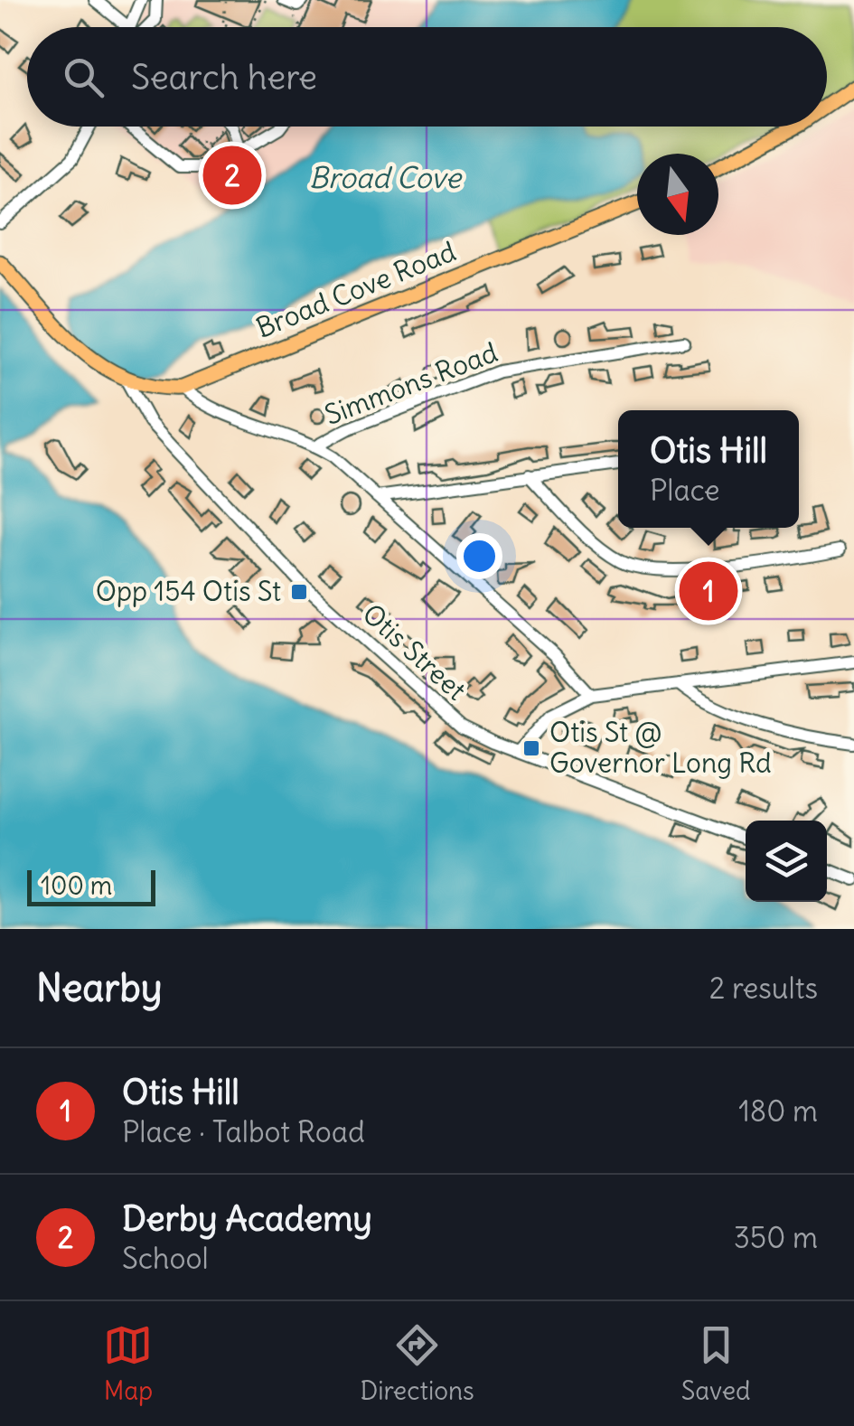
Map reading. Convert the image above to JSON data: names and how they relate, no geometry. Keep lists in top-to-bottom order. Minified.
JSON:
{"streets":{"main road":["Broad Cove Road"],"street":["Simmons Road","Otis Street"]},"crossings":[["Broad Cove Road","Otis Street"]],"water":["Broad Cove"],"places":{"transit":["Opp 154 Otis St","Otis St @ Governor Long Rd"]},"scale_bar":"100 m","north":"bottom","page":{"search":"Search here","pins":["2","1"],"popup":["Otis Hill","Place"],"scale":"100 m","heading":["Nearby","2 results"],"list":[{"mark":"1","name":"Otis Hill","note":"Place · Talbot Road","value":"180 m"},{"mark":"2","name":"Derby Academy","note":"School","value":"350 m"}],"nav":["Map","Directions","Saved"]}}
